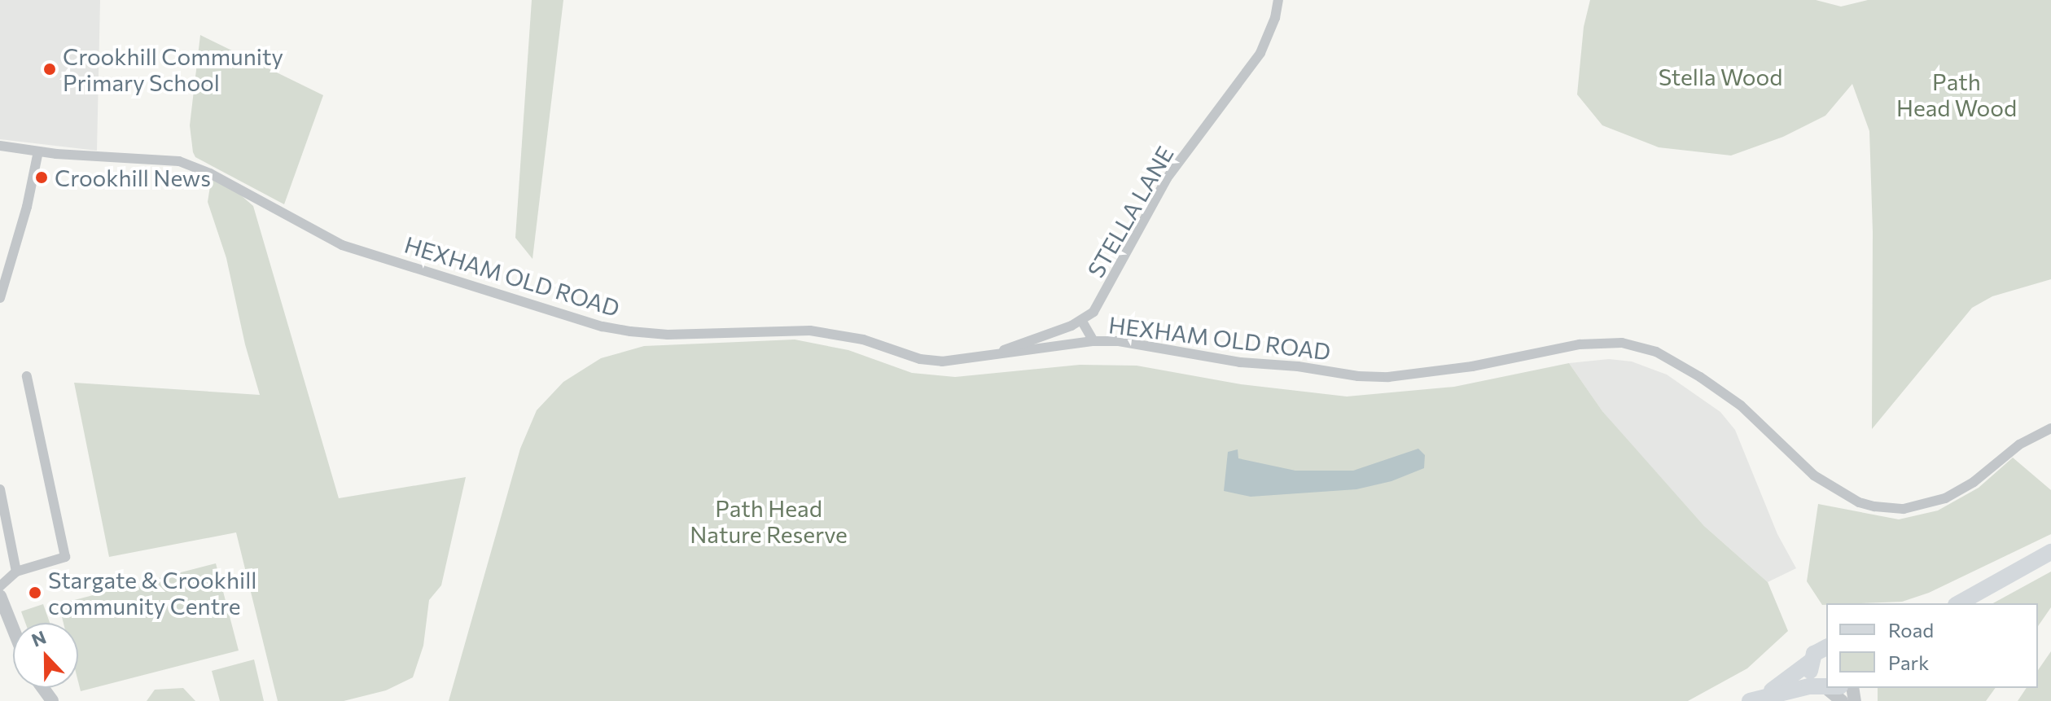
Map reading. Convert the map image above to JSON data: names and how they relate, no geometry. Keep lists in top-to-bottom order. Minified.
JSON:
{"streets":{"street":["STELLA LANE","HEXHAM OLD ROAD"]},"crossings":[["STELLA LANE","HEXHAM OLD ROAD"]],"parks":["Stella Wood","Path Head Wood","Path Head Nature Reserve"],"places":["Crookhill Community Primary School","Crookhill News","Stargate & Crookhill community Centre"],"legend":["Road","Park"],"north":"top"}
